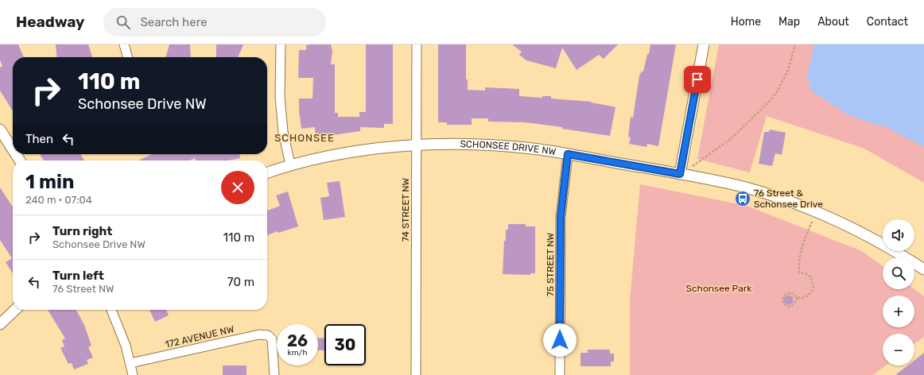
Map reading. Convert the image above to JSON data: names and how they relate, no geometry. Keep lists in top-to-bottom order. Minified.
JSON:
{"streets":{"street":["SCHONSEE DRIVE NW","74 STREET NW","75 STREET NW","172 AVENUE NW"]},"crossings":[["SCHONSEE DRIVE NW","74 STREET NW"],["SCHONSEE DRIVE NW","75 STREET NW"]],"districts":["SCHONSEE"],"parks":["Schonsee Park"],"places":{"bus stop":["76 Street & Schonsee Drive"]},"page":{"header":"Headway","search":"Search here","nav":["Home","Map","About","Contact"],"turn":["110 m","Schonsee Drive NW"],"then":"Then","heading":["1 min","240 m · 07:04"],"list":[{"name":"Turn right","note":"Schonsee Drive NW","value":"110 m"},{"name":"Turn left","note":"76 Street NW","value":"70 m"}],"map_buttons":["+","−"],"speed":"26 km/h","limit":"30"}}
